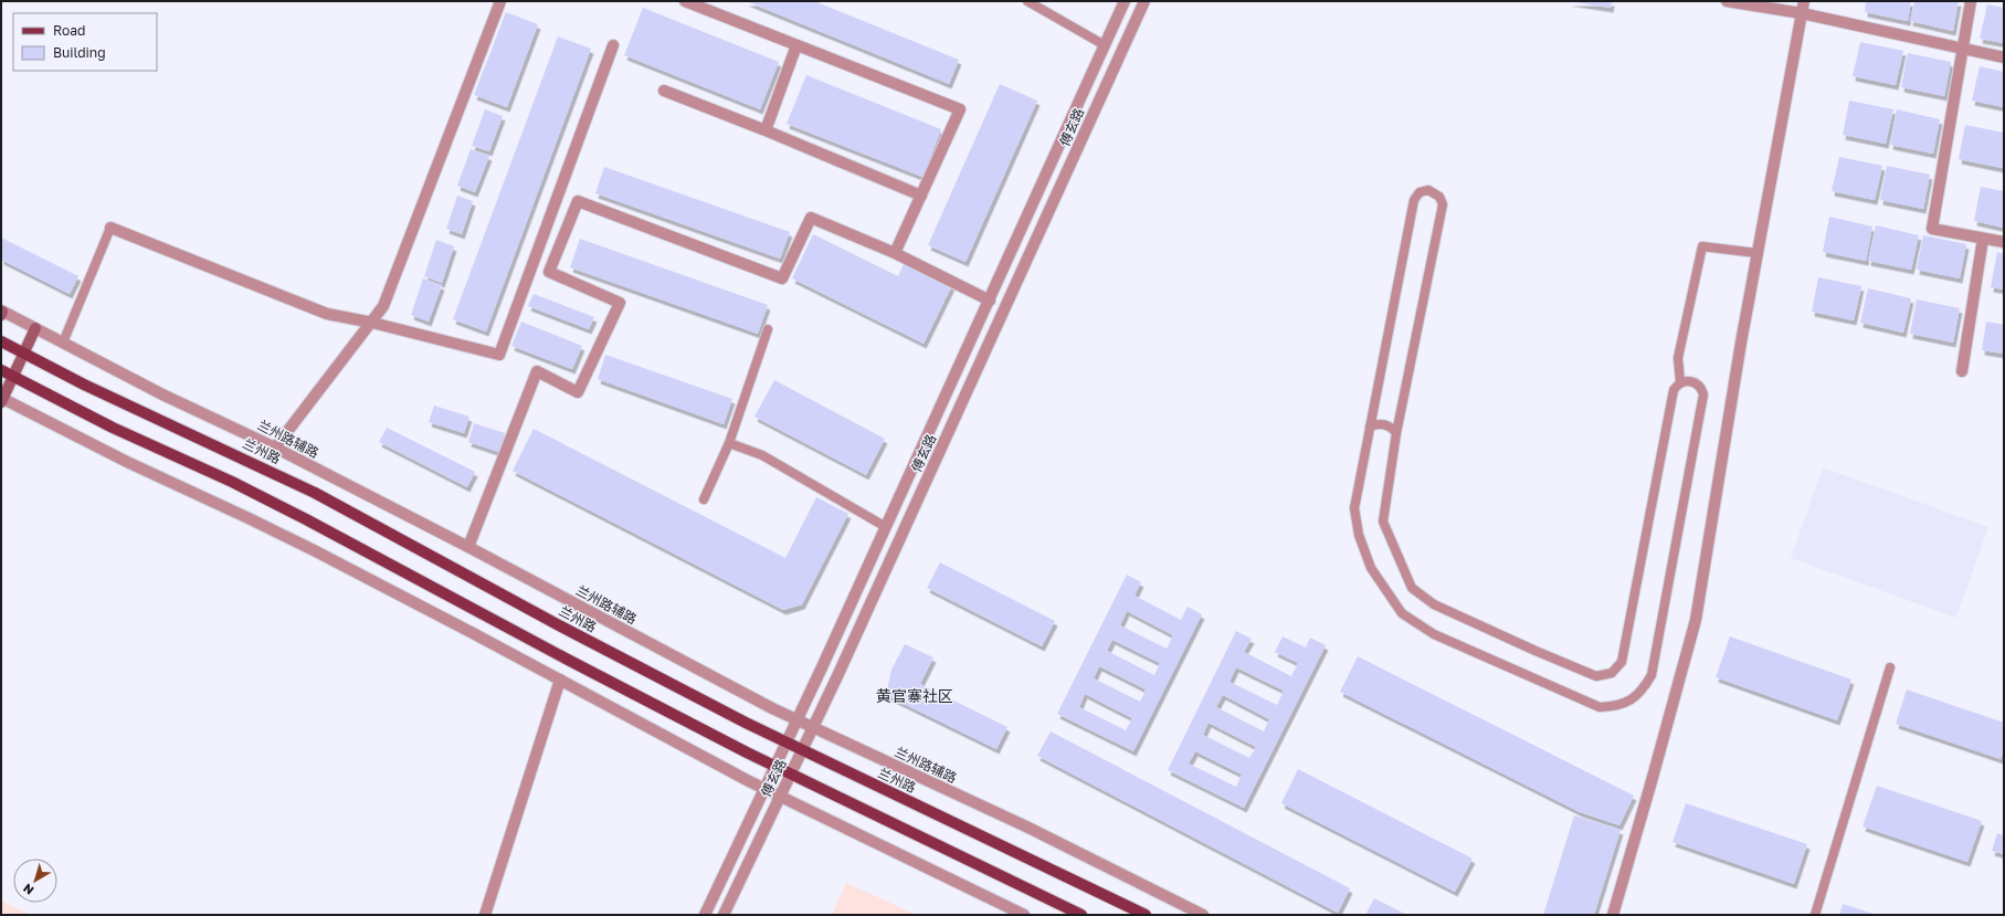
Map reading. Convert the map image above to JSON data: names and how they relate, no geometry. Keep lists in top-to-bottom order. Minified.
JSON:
{"streets":{"main road":["兰州路"],"street":["傅玄路","兰州路辅路"]},"crossings":[["傅玄路","兰州路辅路"],["傅玄路","兰州路"]],"districts":["黄官寨社区"],"legend":["Road","Building"],"north":"bottom left"}
